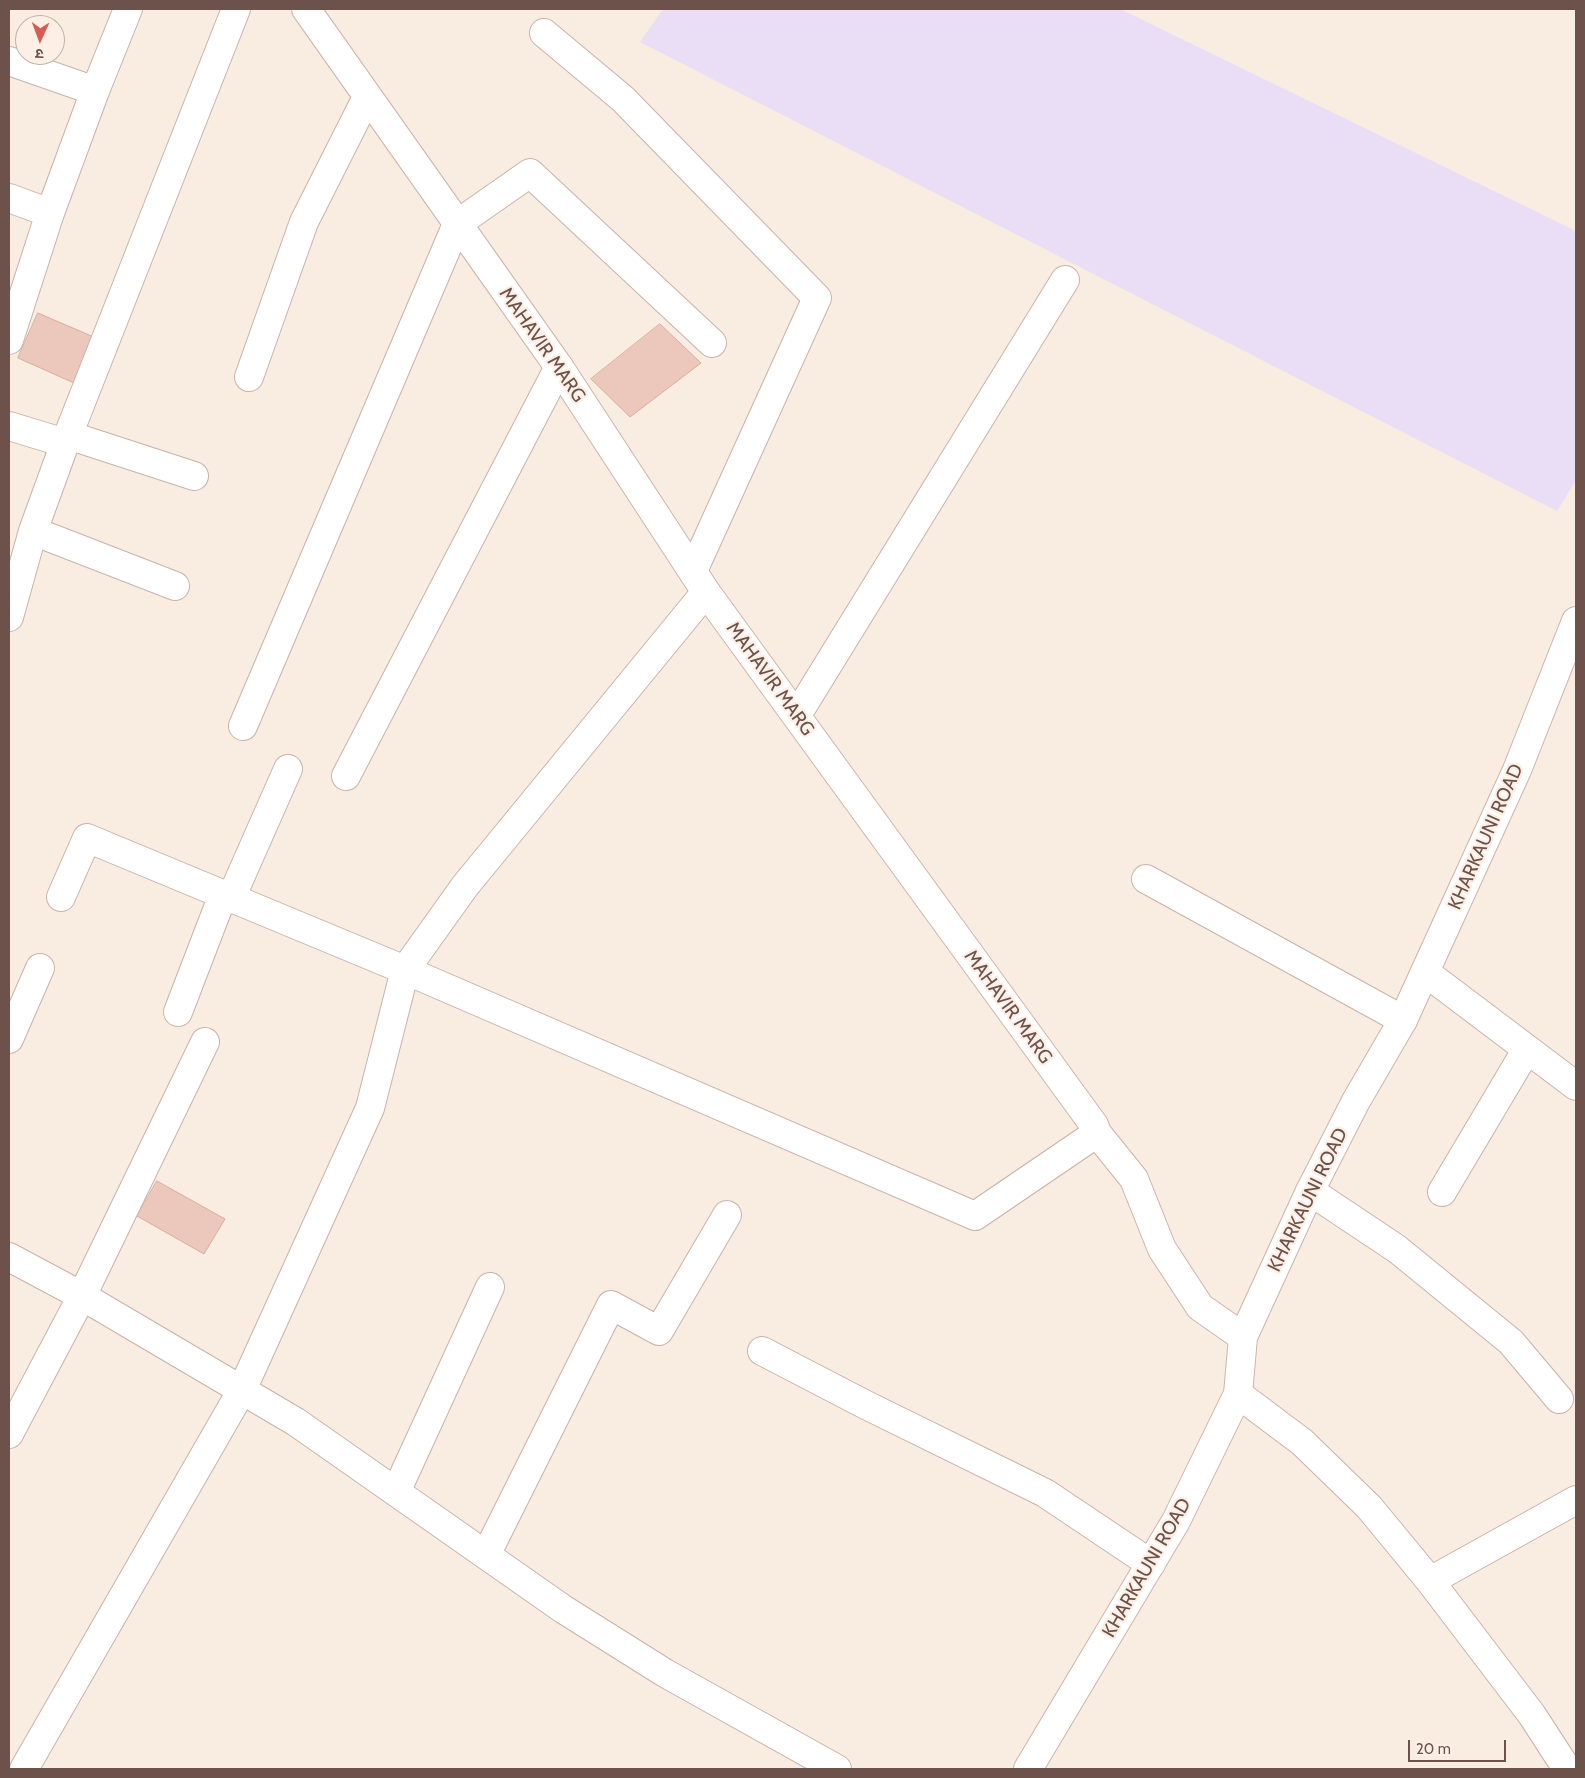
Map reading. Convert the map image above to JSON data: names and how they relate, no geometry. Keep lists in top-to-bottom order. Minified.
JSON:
{"streets":{"street":["MAHAVIR MARG","KHARKAUNI ROAD"]},"crossings":[["MAHAVIR MARG","KHARKAUNI ROAD"]],"scale_bar":"20 m","north":"bottom"}
